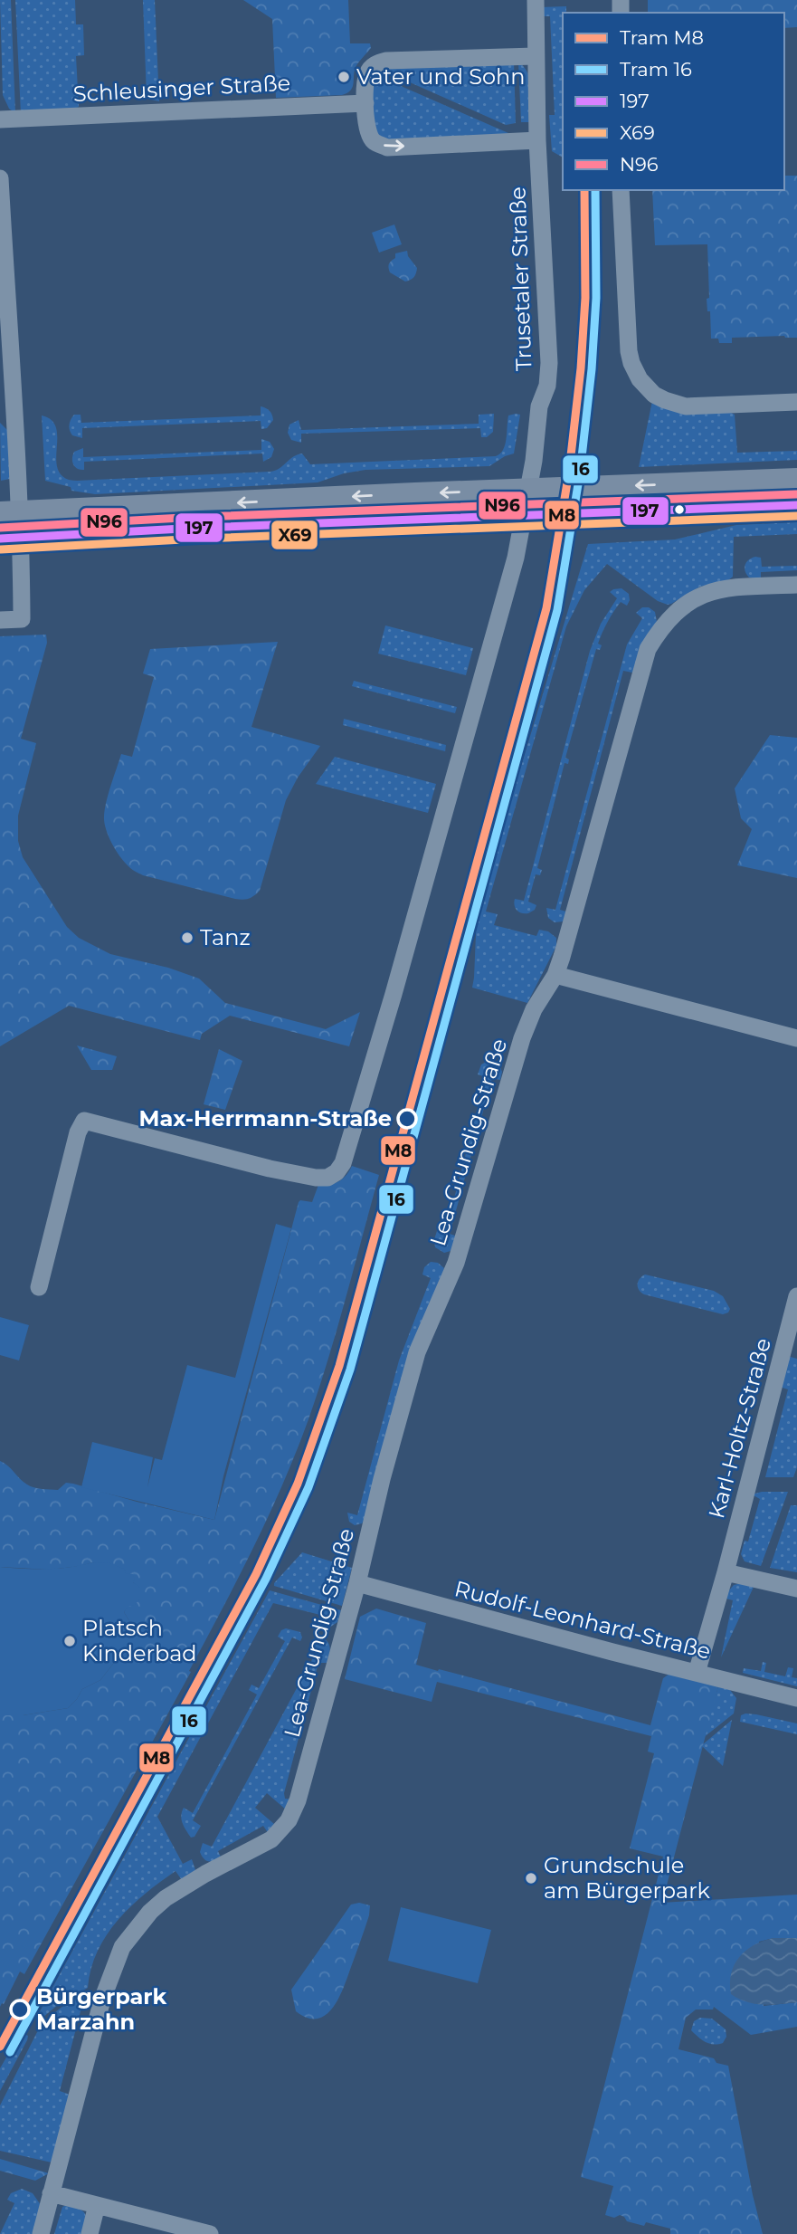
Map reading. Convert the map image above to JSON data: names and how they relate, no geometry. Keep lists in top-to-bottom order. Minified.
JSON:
{"streets":{"street":["Schleusinger Straße","Trusetaler Straße","Lea-Grundig-Straße","Karl-Holtz-Straße","Rudolf-Leonhard-Straße"]},"crossings":[["Lea-Grundig-Straße","Rudolf-Leonhard-Straße"],["Karl-Holtz-Straße","Rudolf-Leonhard-Straße"]],"places":["Vater und Sohn","Tanz","Max-Herrmann-Straße","Platsch Kinderbad","Grundschule am Bürgerpark","Bürgerpark Marzahn"],"lines":["tram line M8","tram line 16","transit line N96","transit line 197","transit line X69"],"legend":["Tram M8","Tram 16","197","X69","N96"]}
